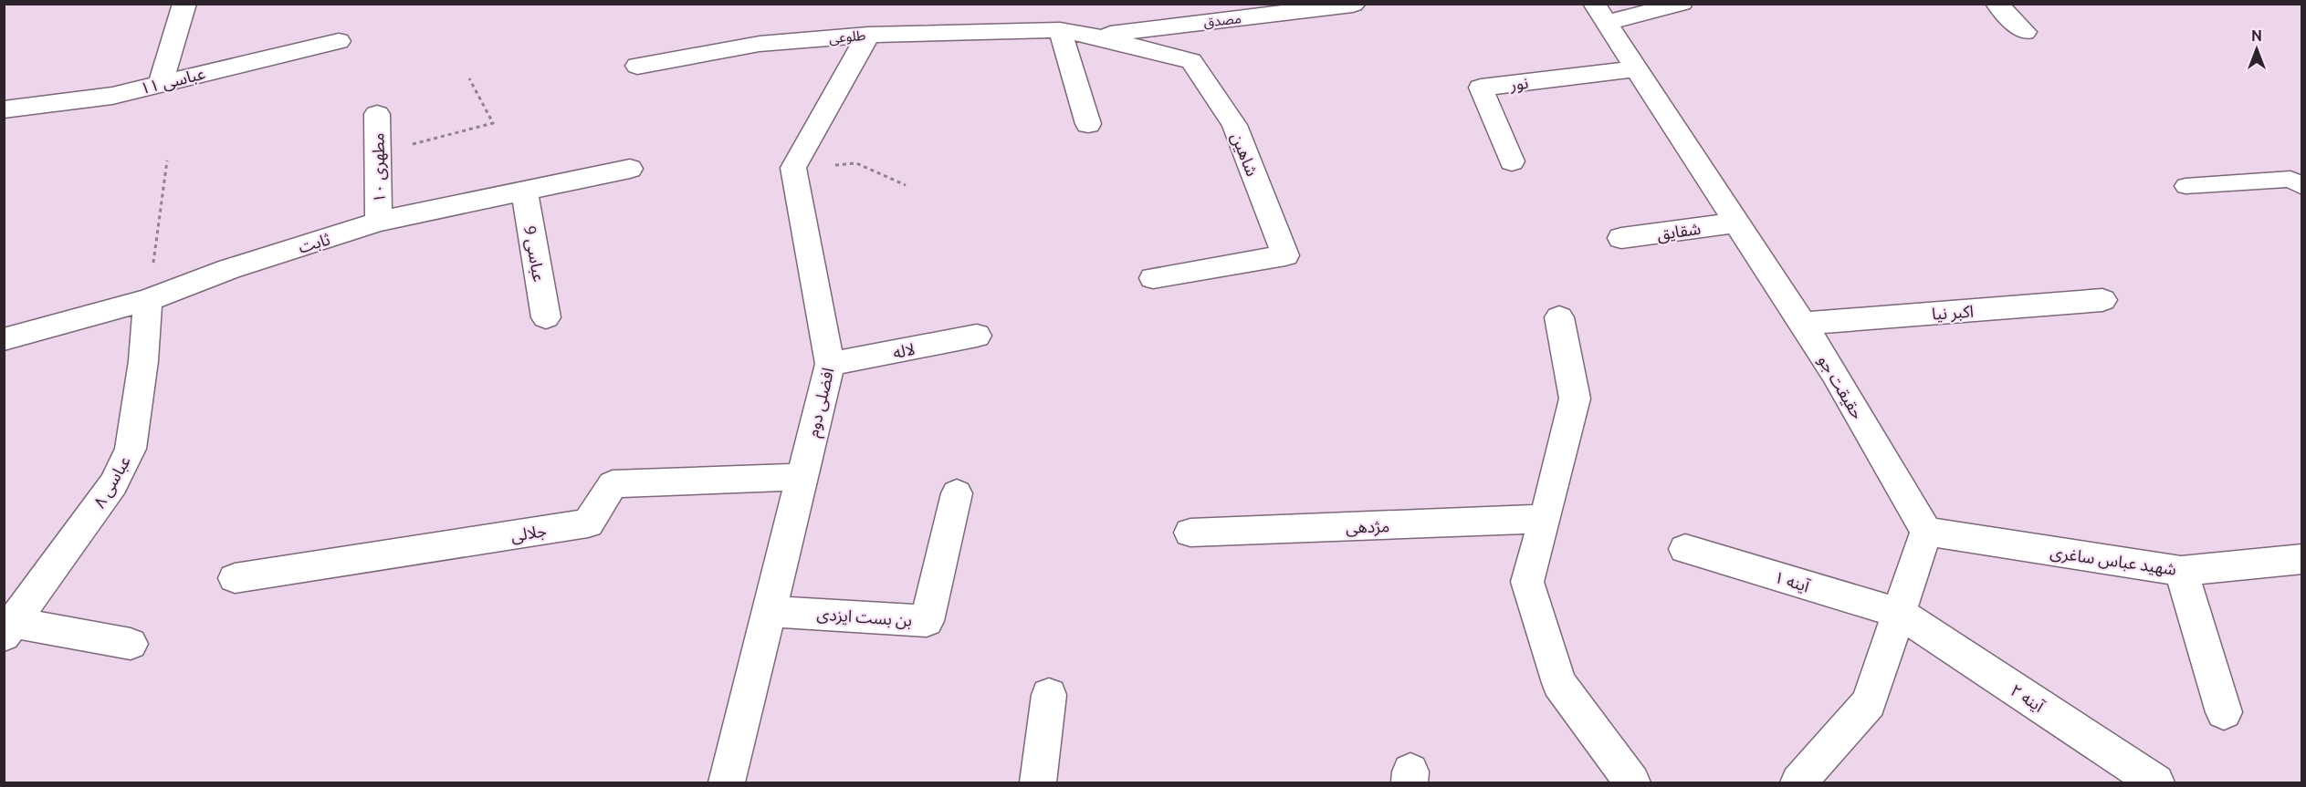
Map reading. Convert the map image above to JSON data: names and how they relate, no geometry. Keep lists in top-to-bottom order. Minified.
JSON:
{"streets":{"street":["مصدق","طلوعی","عباسی ۱۱","نور","شاهین","مطهری ۱۰","شقایق","ثابت","عباسی 9","اکبر نیا","لاله","حقیقت جو","افضلی دوم","عباسی ۸","مژدهی","جلالی","شهید عباس ساغری","آینه ۱","بن بست ایزدی","آینه ۲"]},"crossings":[["مصدق","شاهین"],["طلوعی","شاهین"],["نور","حقیقت جو"],["مطهری ۱۰","ثابت"],["شقایق","حقیقت جو"],["ثابت","عباسی 9"],["ثابت","عباسی ۸"],["اکبر نیا","حقیقت جو"],["لاله","افضلی دوم"],["حقیقت جو","شهید عباس ساغری"],["افضلی دوم","جلالی"],["افضلی دوم","بن بست ایزدی"],["آینه ۱","آینه ۲"]],"north":"top"}
